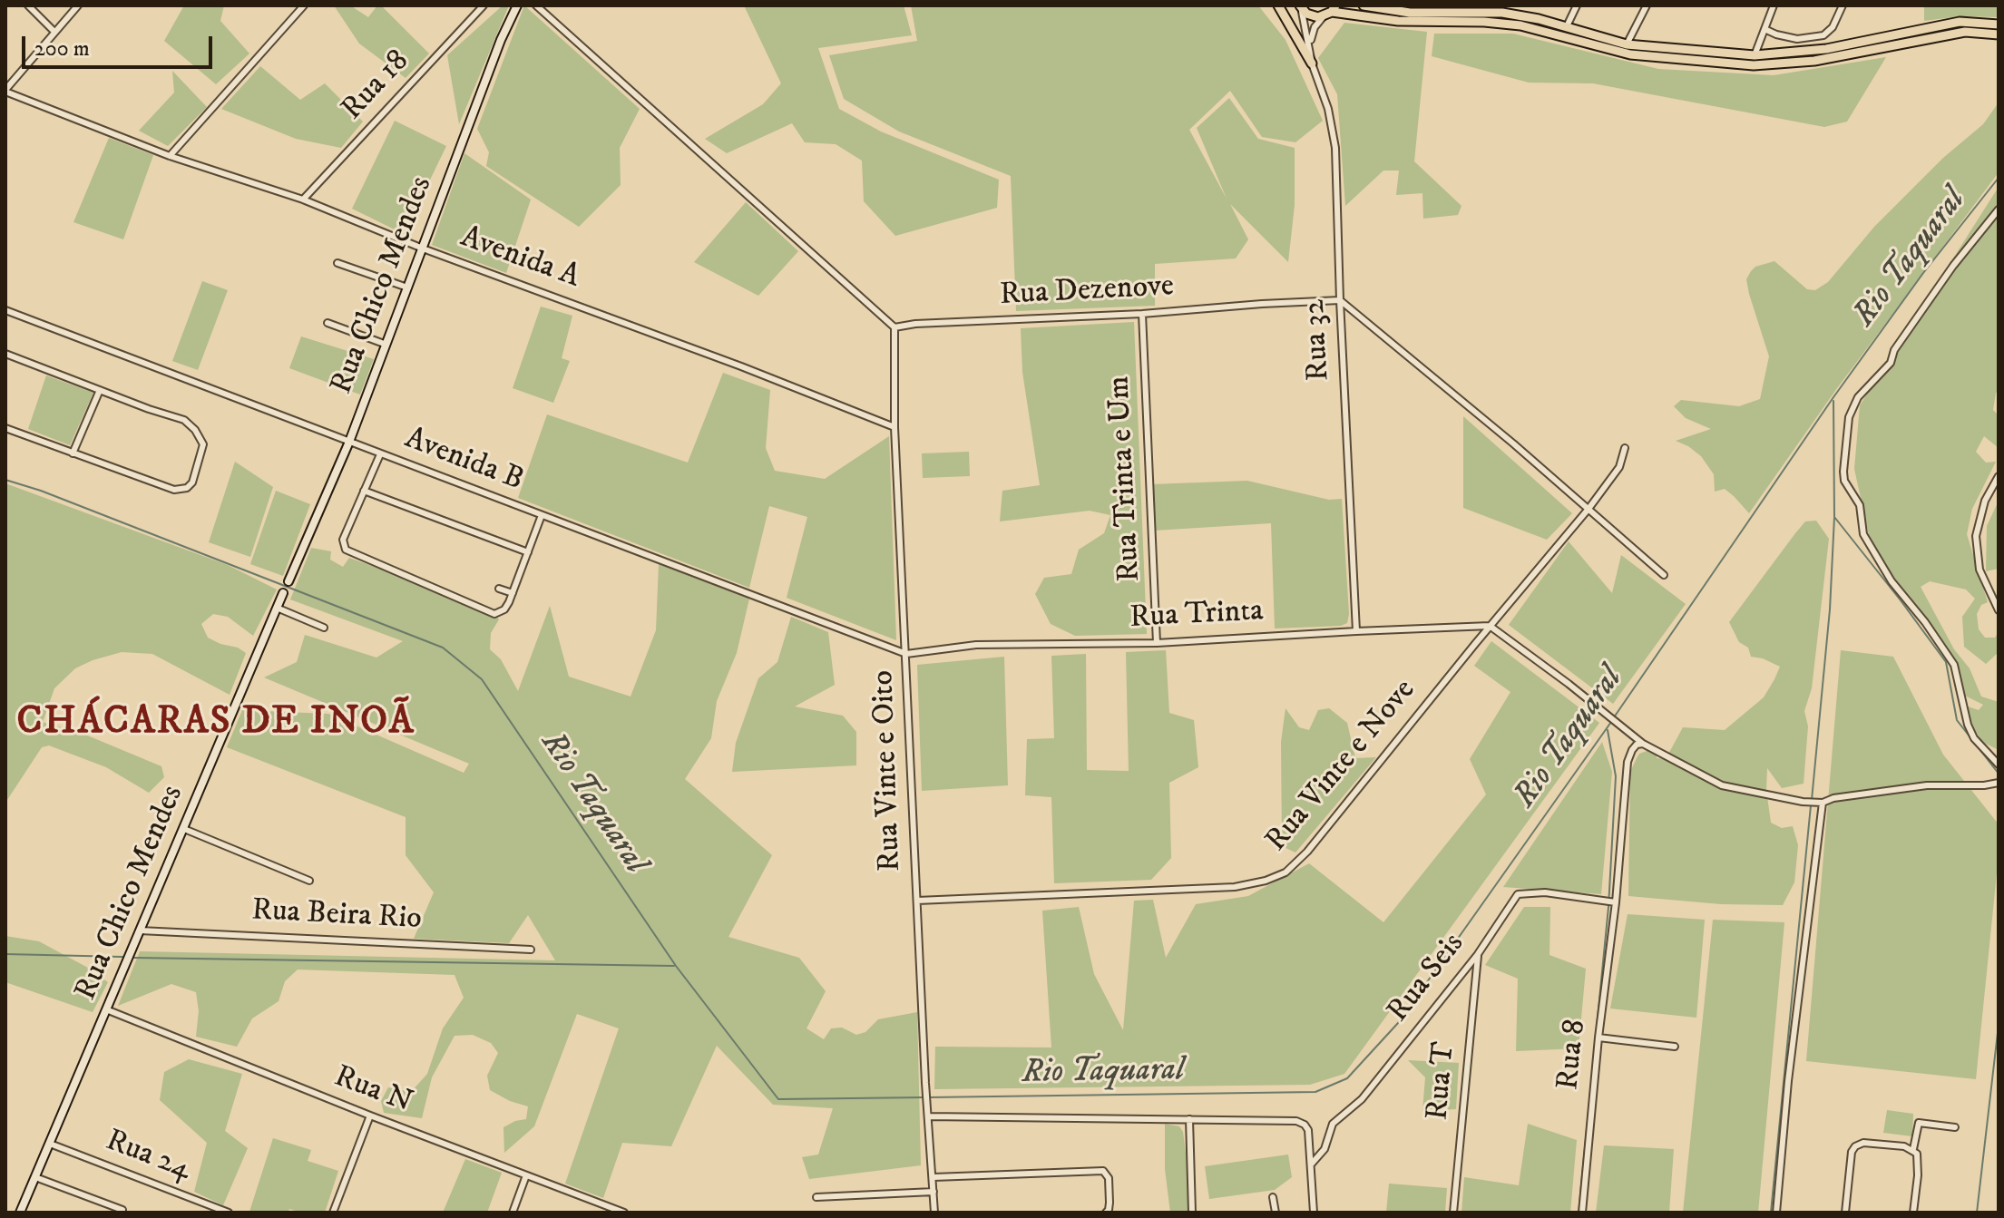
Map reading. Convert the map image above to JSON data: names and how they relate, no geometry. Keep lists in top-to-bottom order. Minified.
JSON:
{"streets":{"main road":["Rua Chico Mendes"],"street":["Rua 18","Avenida A","Rua Dezenove","Rua 32","Avenida B","Rua Trinta e Um","Rua Trinta","Rua Vinte e Nove","Rua Vinte e Oito","Rua Beira Rio","Rua Seis","Rua 8","Rua T","Rua N","Rua 24"]},"crossings":[["Rua 18","Avenida A"],["Avenida A","Rua Chico Mendes"],["Avenida A","Rua Vinte e Oito"],["Rua Chico Mendes","Avenida B"],["Rua Chico Mendes","Rua Beira Rio"],["Rua Chico Mendes","Rua N"],["Rua Chico Mendes","Rua 24"],["Rua Dezenove","Rua 32"],["Rua Dezenove","Rua Trinta e Um"],["Rua Dezenove","Rua Vinte e Oito"],["Rua 32","Rua Trinta"],["Avenida B","Rua Trinta"],["Avenida B","Rua Vinte e Oito"],["Rua Trinta e Um","Rua Trinta"],["Rua Trinta","Rua Vinte e Nove"],["Rua Trinta","Rua Vinte e Oito"],["Rua Vinte e Nove","Rua Vinte e Oito"],["Rua Seis","Rua 8"],["Rua Seis","Rua T"]],"districts":["CHÁCARAS DE INOÃ"],"water":["Rio Taquaral"],"scale_bar":"200 m"}
